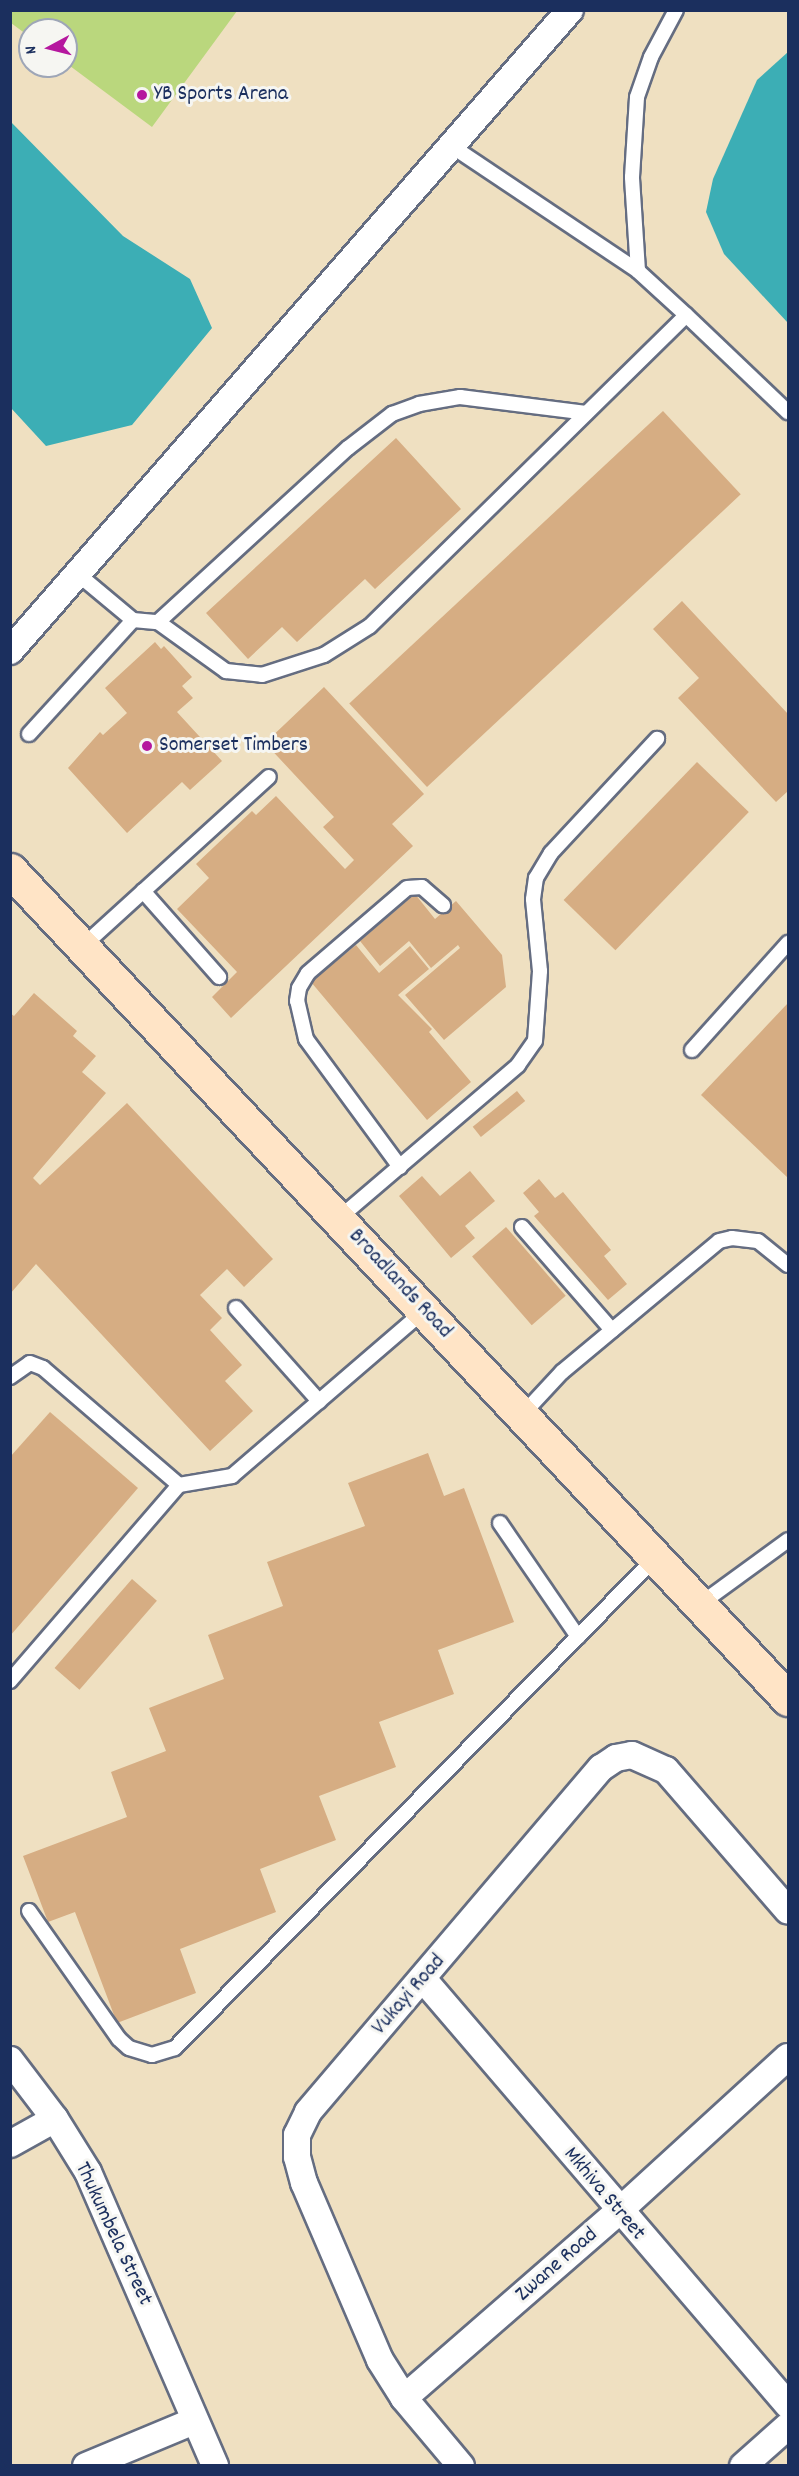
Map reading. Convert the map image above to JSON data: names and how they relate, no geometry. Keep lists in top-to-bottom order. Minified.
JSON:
{"streets":{"main road":["Broadlands Road"],"street":["Vukayi Road","Mkhiva Street","Thukumbela Street","Zwane Road"]},"crossings":[["Vukayi Road","Mkhiva Street"],["Vukayi Road","Zwane Road"],["Mkhiva Street","Zwane Road"]],"places":["YB Sports Arena","Somerset Timbers"],"north":"left"}
